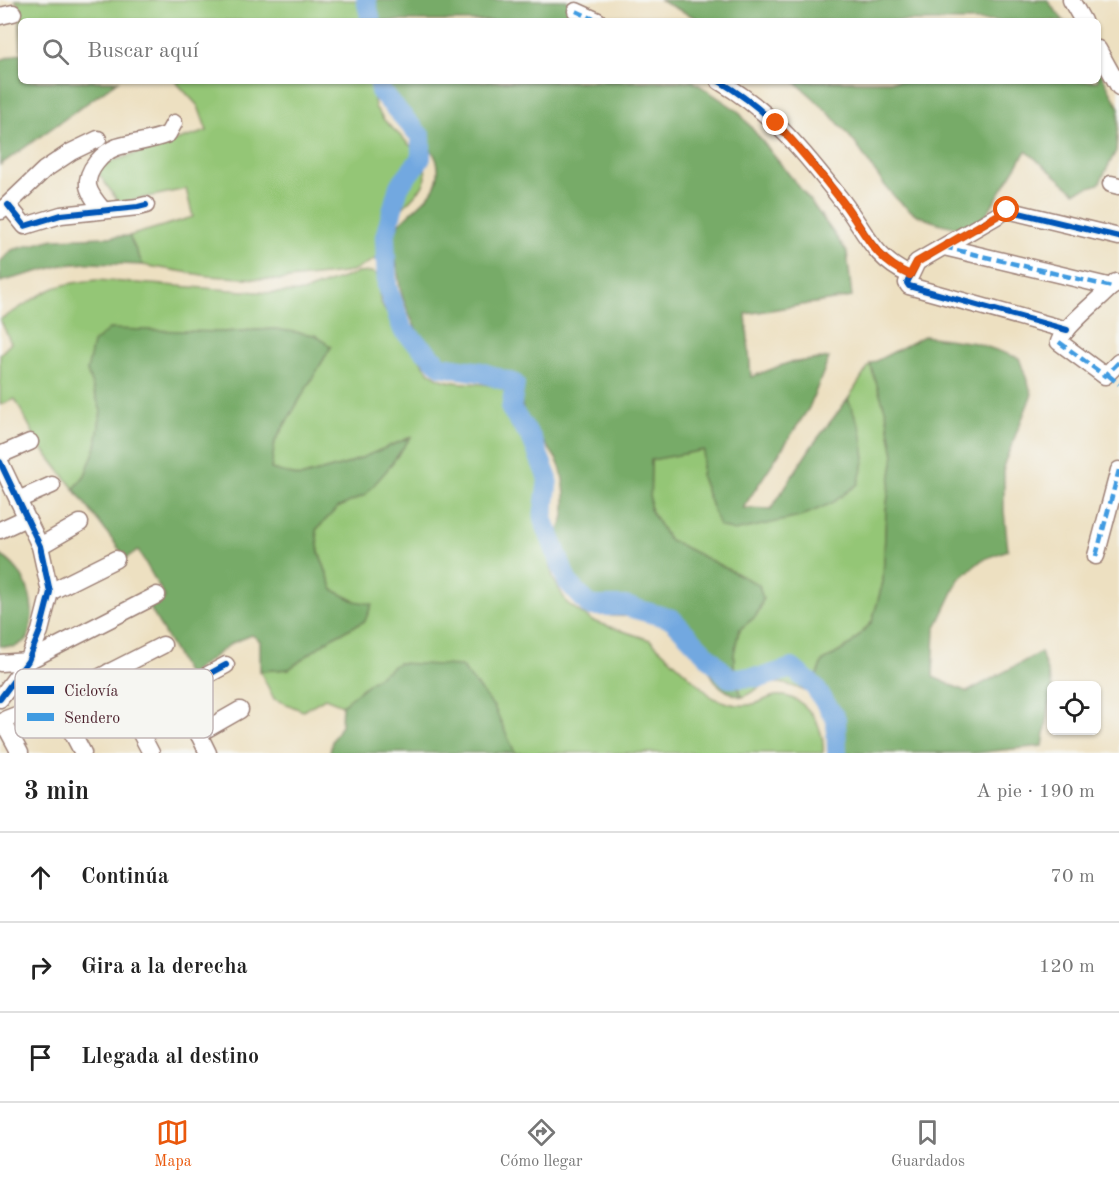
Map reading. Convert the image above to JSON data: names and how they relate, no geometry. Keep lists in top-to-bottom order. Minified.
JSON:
{"legend":["Ciclovía","Sendero"],"page":{"search":"Buscar aquí","heading":["3 min","A pie · 190 m"],"list":[["Continúa","70 m"],["Gira a la derecha","120 m"],"Llegada al destino"],"nav":["Mapa","Cómo llegar","Guardados"]}}
